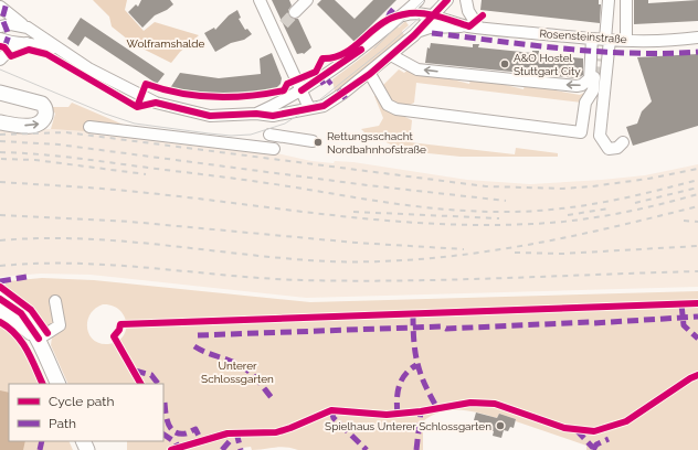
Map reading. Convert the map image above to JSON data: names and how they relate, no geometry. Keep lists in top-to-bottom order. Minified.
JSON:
{"streets":{"street":["Rosensteinstraße"]},"parks":["Wolframshalde","Unterer Schlossgarten"],"places":["A&O Hostel Stuttgart City","Rettungsschacht Nordbahnhofstraße","Spielhaus Unterer Schlossgarten"],"legend":["Cycle path","Path"]}
